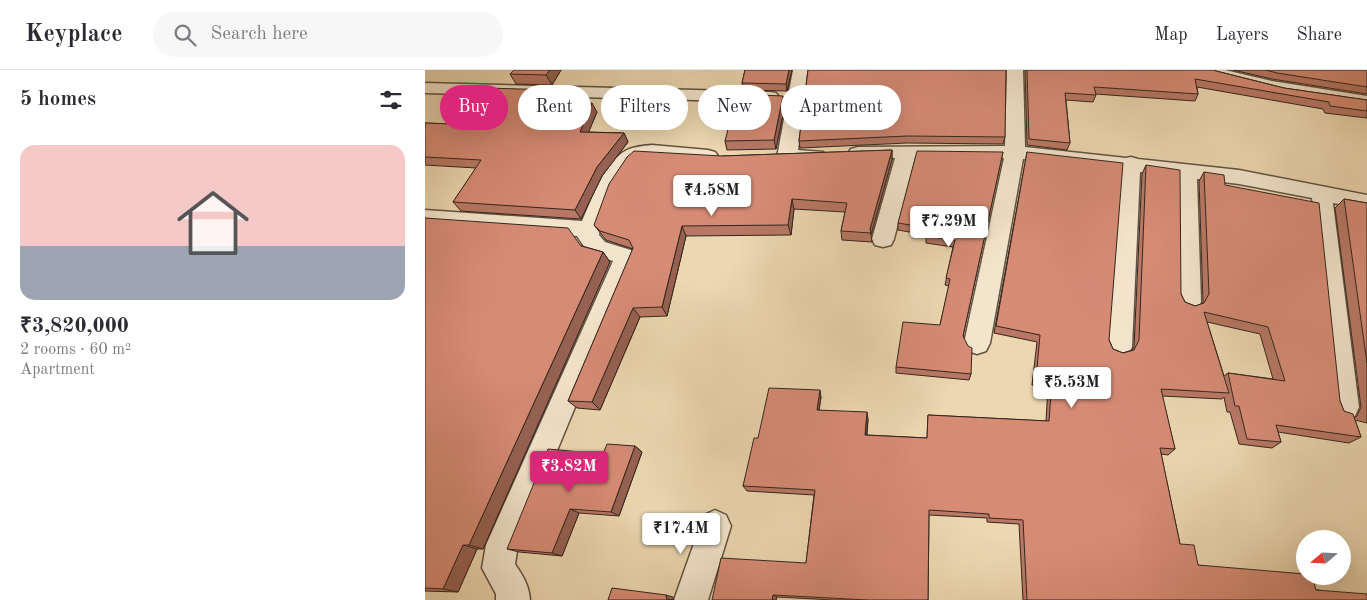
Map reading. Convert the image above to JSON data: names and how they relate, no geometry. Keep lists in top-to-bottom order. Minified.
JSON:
{"north":"left","page":{"header":"Keyplace","search":"Search here","nav":["Map","Layers","Share"],"heading":"5 homes","chip":["Buy","Rent","Filters","New","Apartment"],"list":[{"name":"₹3,820,000","note":"2 rooms · 60 m² · Apartment"}],"price":["₹4.58M","₹7.29M","₹5.53M","₹3.82M","₹17.4M"]}}
